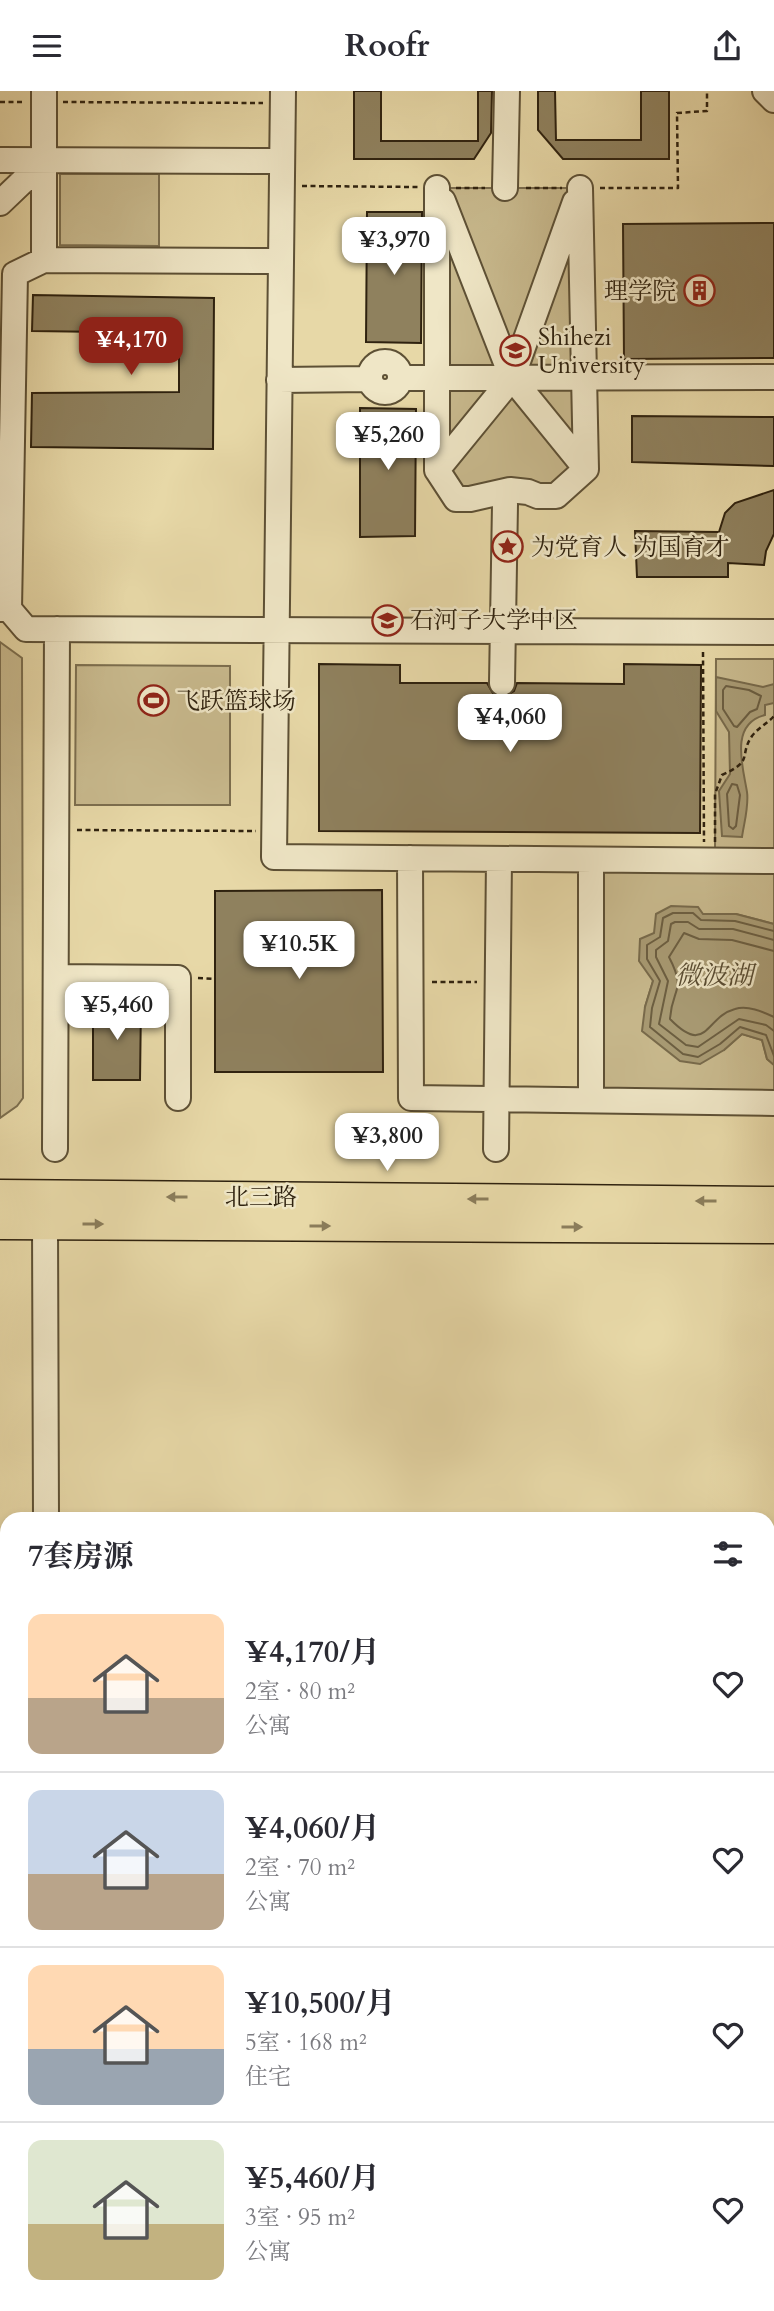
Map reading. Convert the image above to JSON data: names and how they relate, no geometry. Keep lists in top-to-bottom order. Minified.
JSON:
{"streets":{"main road":["北三路"]},"water":["微波湖"],"places":{"building":["理学院"],"school or university":["Shihezi University","石河子大学中区"],"place":["为党育人 为国育才"],"sports":["飞跃篮球场"]},"page":{"header":"Roofr","price":["¥3,970","¥4,170","¥5,260","¥4,060","¥10.5K","¥5,460","¥3,800"],"heading":"7套房源","list":[{"name":"¥4,170/月","note":"2室 · 80 m² · 公寓"},{"name":"¥4,060/月","note":"2室 · 70 m² · 公寓"},{"name":"¥10,500/月","note":"5室 · 168 m² · 住宅"},{"name":"¥5,460/月","note":"3室 · 95 m² · 公寓"}]}}
